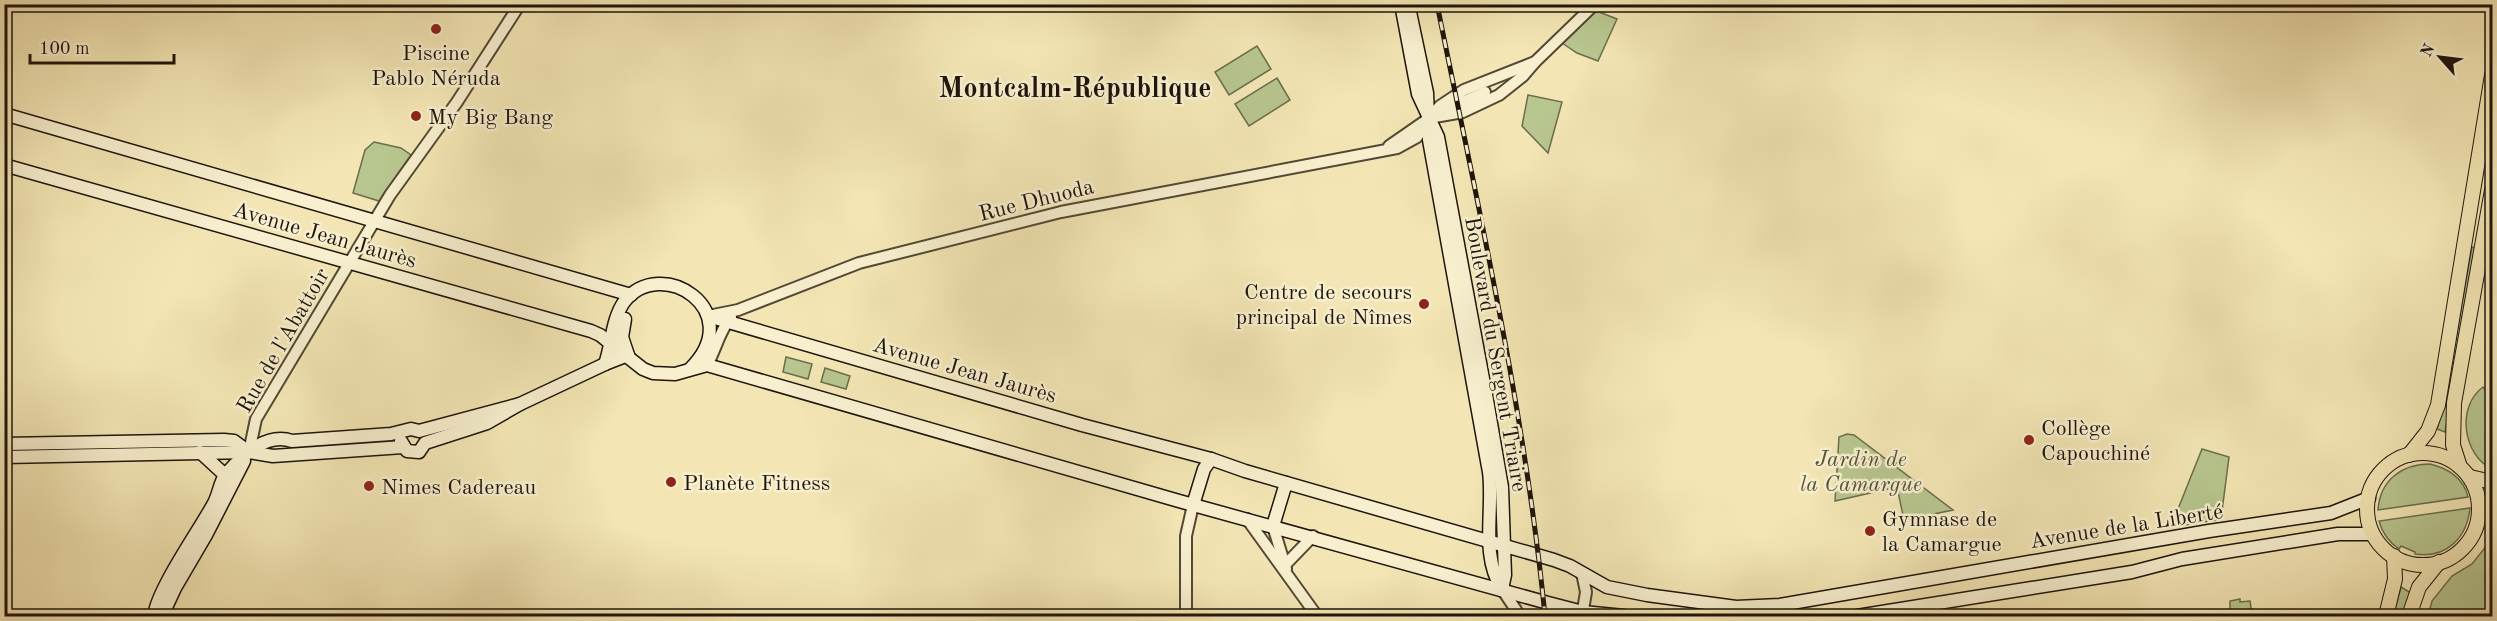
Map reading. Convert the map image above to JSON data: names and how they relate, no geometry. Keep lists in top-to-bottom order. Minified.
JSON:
{"streets":{"main road":["Avenue Jean Jaurès","Boulevard du Sergent Triaire","Avenue de la Liberté"],"street":["Rue Dhuoda","Rue de l'Abattoir"]},"crossings":[["Rue Dhuoda","Avenue Jean Jaurès"],["Rue Dhuoda","Boulevard du Sergent Triaire"],["Avenue Jean Jaurès","Rue de l'Abattoir"],["Avenue Jean Jaurès","Boulevard du Sergent Triaire"],["Avenue Jean Jaurès","Avenue de la Liberté"],["Boulevard du Sergent Triaire","Avenue de la Liberté"]],"districts":["Montcalm-République"],"parks":["Jardin de la Camargue"],"places":["Piscine Pablo Néruda","My Big Bang","Centre de secours principal de Nîmes","Collège Capouchiné","Planète Fitness","Nimes Cadereau","Gymnase de la Camargue"],"scale_bar":"100 m","north":"top left"}
